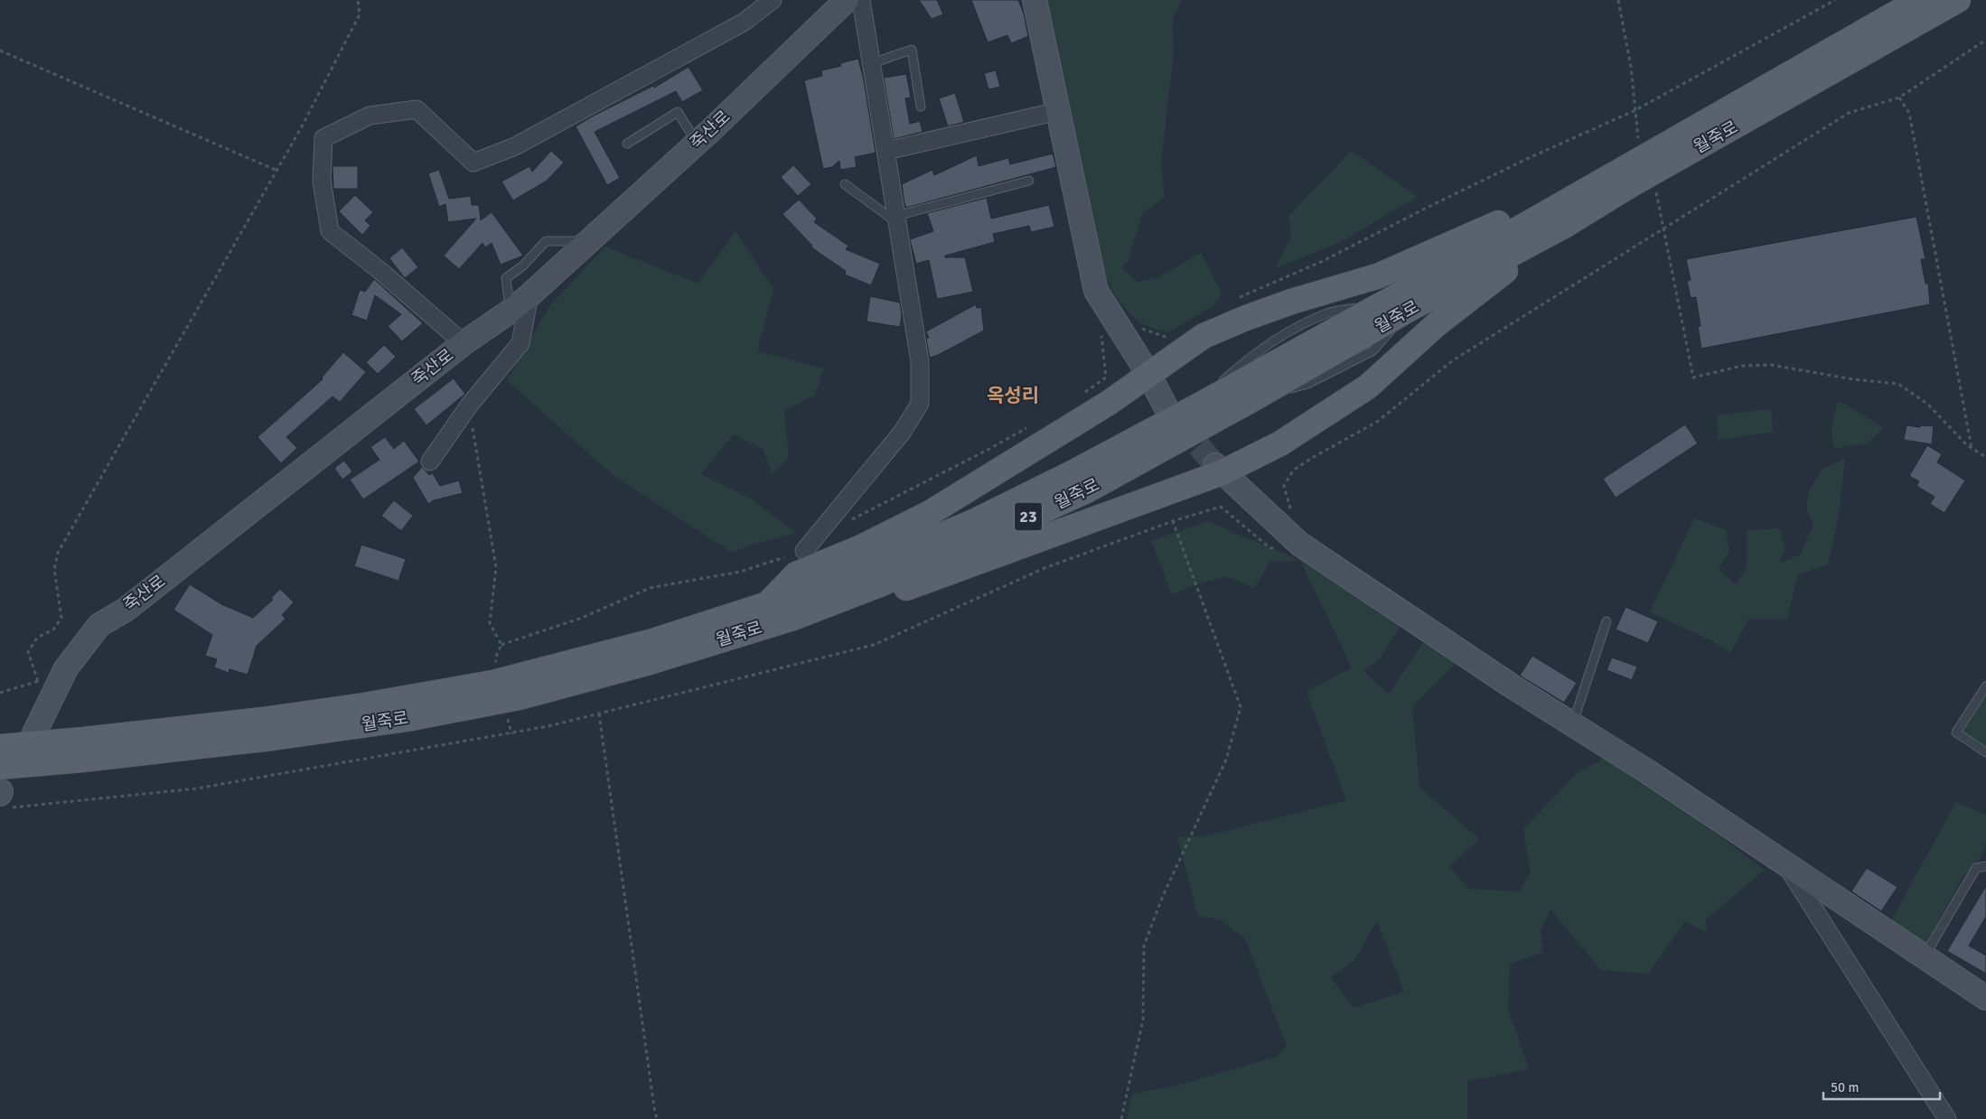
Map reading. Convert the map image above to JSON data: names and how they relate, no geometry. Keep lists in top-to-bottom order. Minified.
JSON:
{"streets":{"main road":["월죽로","23"],"street":["죽산로"]},"districts":["옥성리"],"scale_bar":"50 m"}
